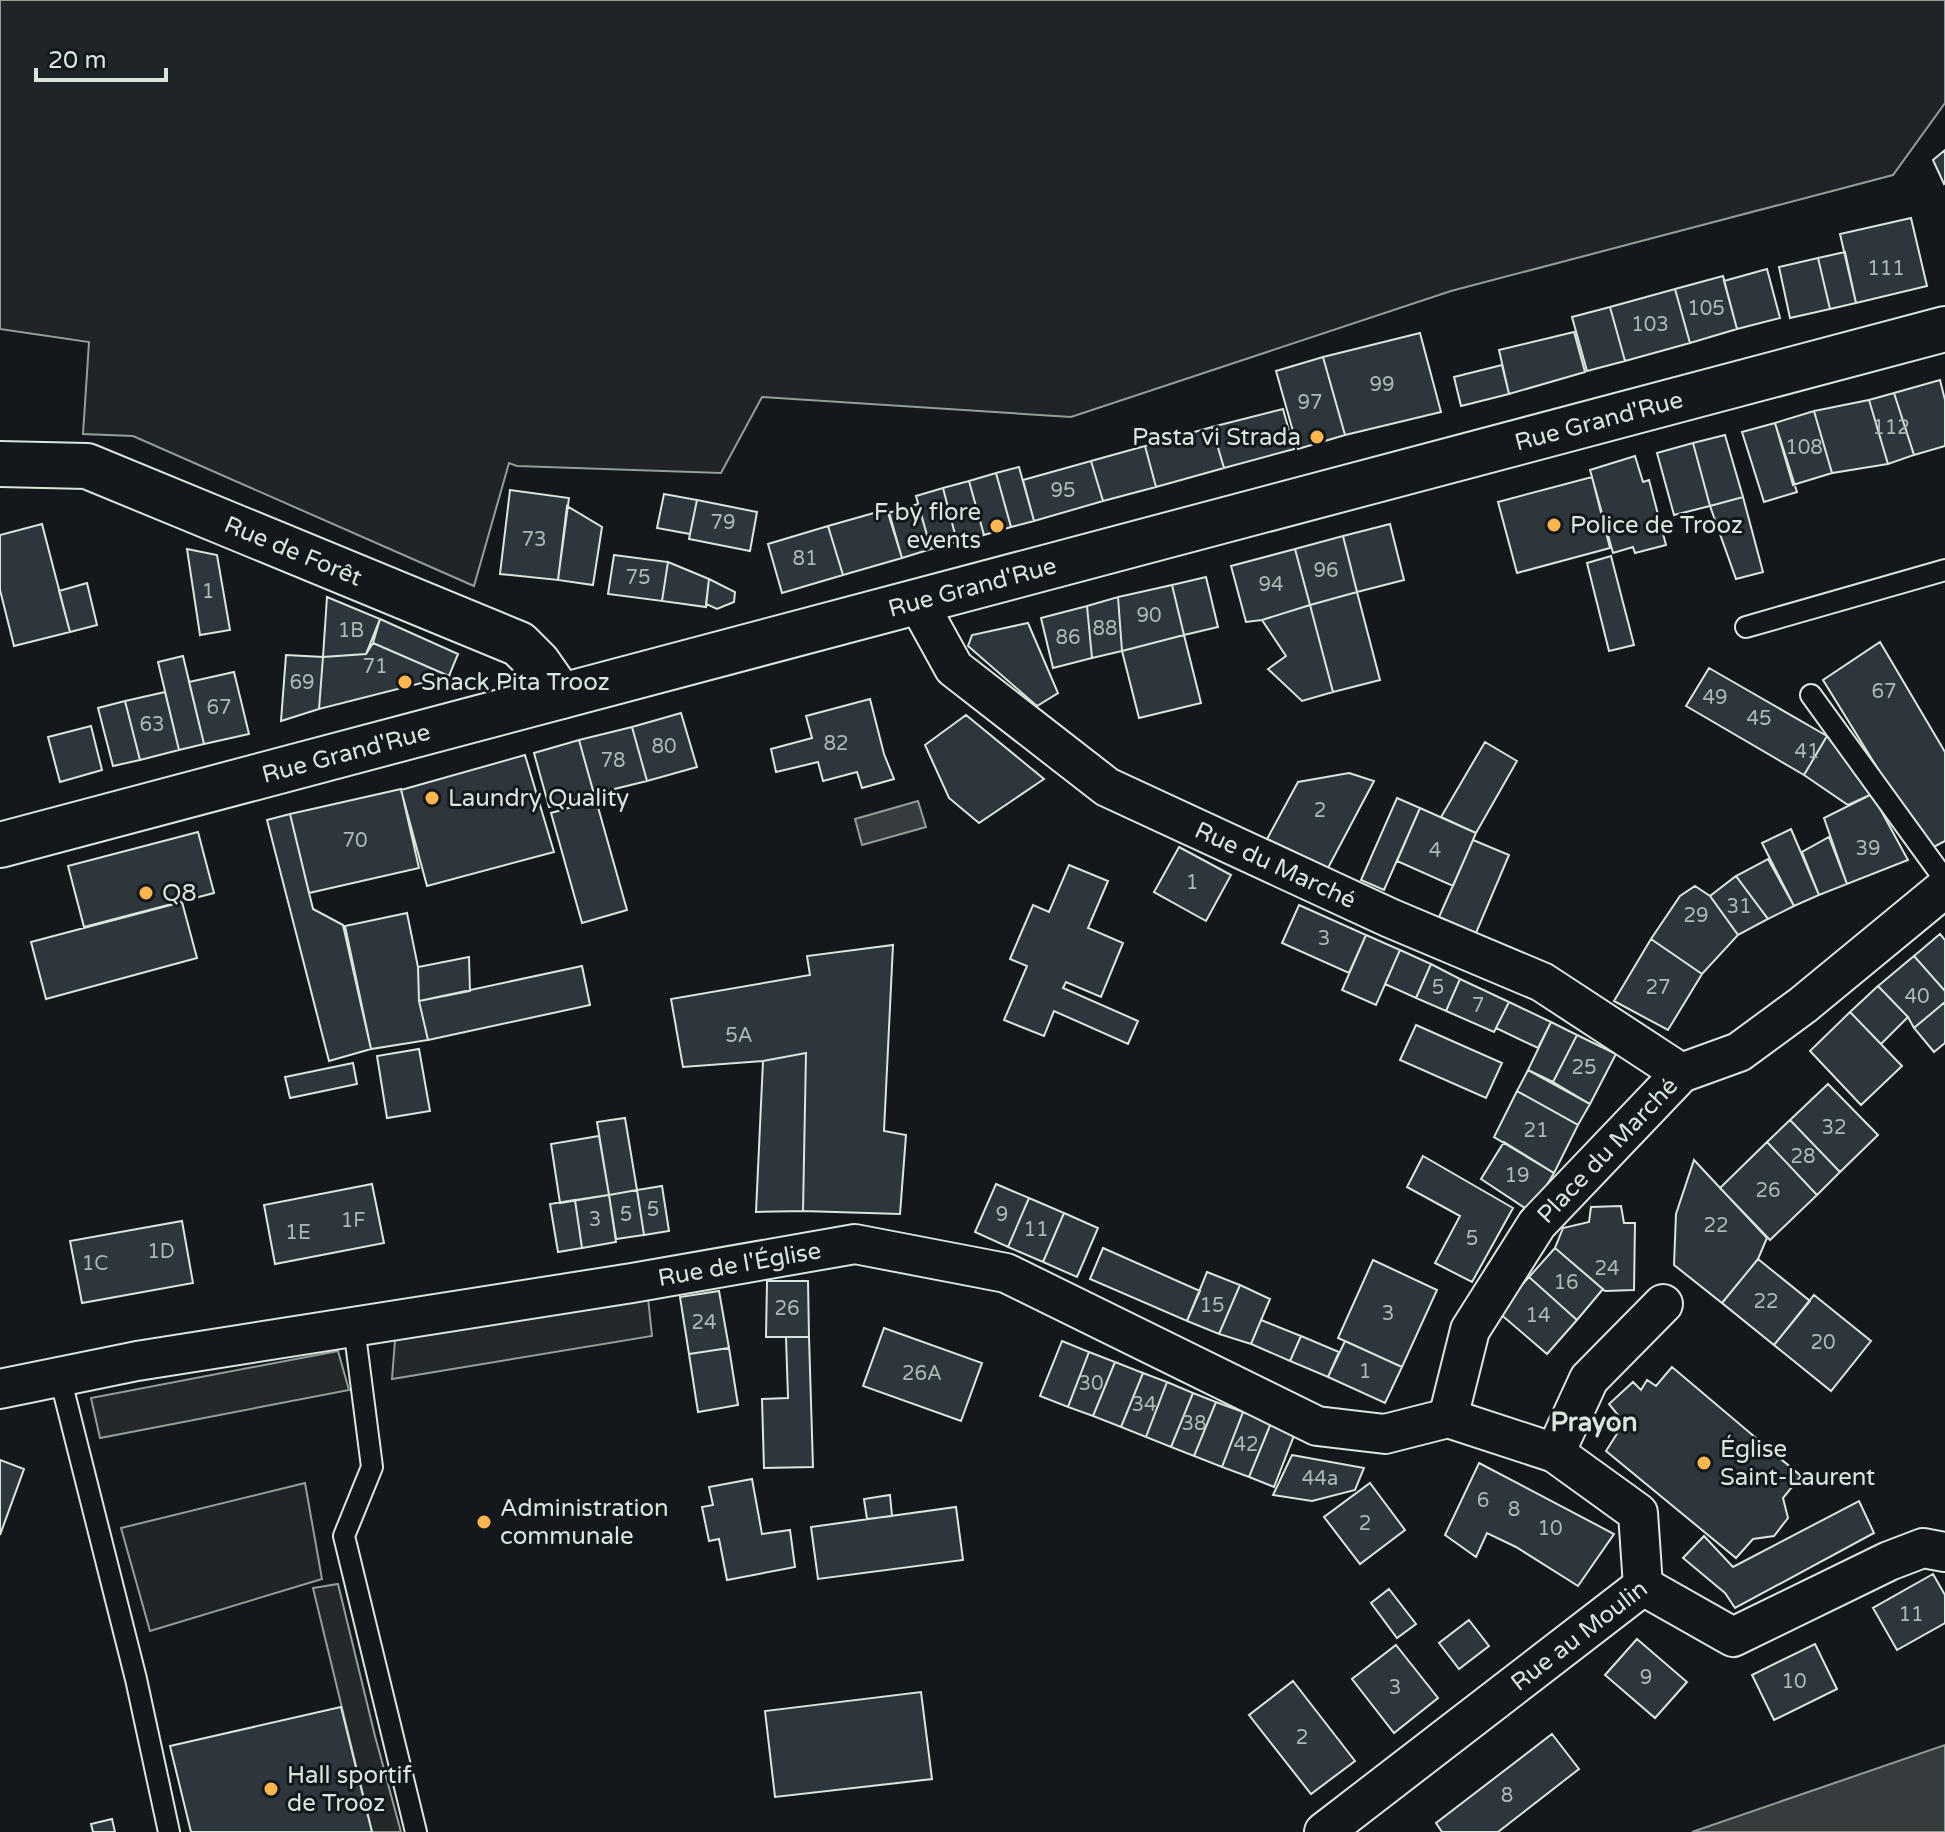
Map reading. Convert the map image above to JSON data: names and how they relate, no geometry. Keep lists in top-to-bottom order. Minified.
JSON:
{"streets":{"main road":["Rue Grand'Rue","Rue de Forêt"],"street":["Rue du Marché","Place du Marché","Rue de l'Église","Rue au Moulin"]},"crossings":[["Rue Grand'Rue","Rue de Forêt"],["Rue Grand'Rue","Rue du Marché"],["Rue du Marché","Place du Marché"],["Place du Marché","Rue de l'Église"]],"districts":["Prayon"],"places":["Pasta vi Strada","Police de Trooz","F by flore events","Snack Pita Trooz","Laundry Quality","Q8","Église Saint-Laurent","Administration communale","Hall sportif de Trooz"],"house_numbers":["111","105","103","99","97","112","108","95","79","73","81","96","75","94","1","90","88","1B","86","71","69","67","49","67","45","63","82","80","41","78","2","70","39","4","1","31","29","3","5","27","40","7","5A","25","32","21","28","19","26","5","5","9","3","1F","22","11","1E","5","1D","1C","24","16","22","15","26","3","14","24","20","1","26A","30","34","38","42","44a","6","8","2","10","11","9","10","3","2","8"],"scale_bar":"20 m"}
